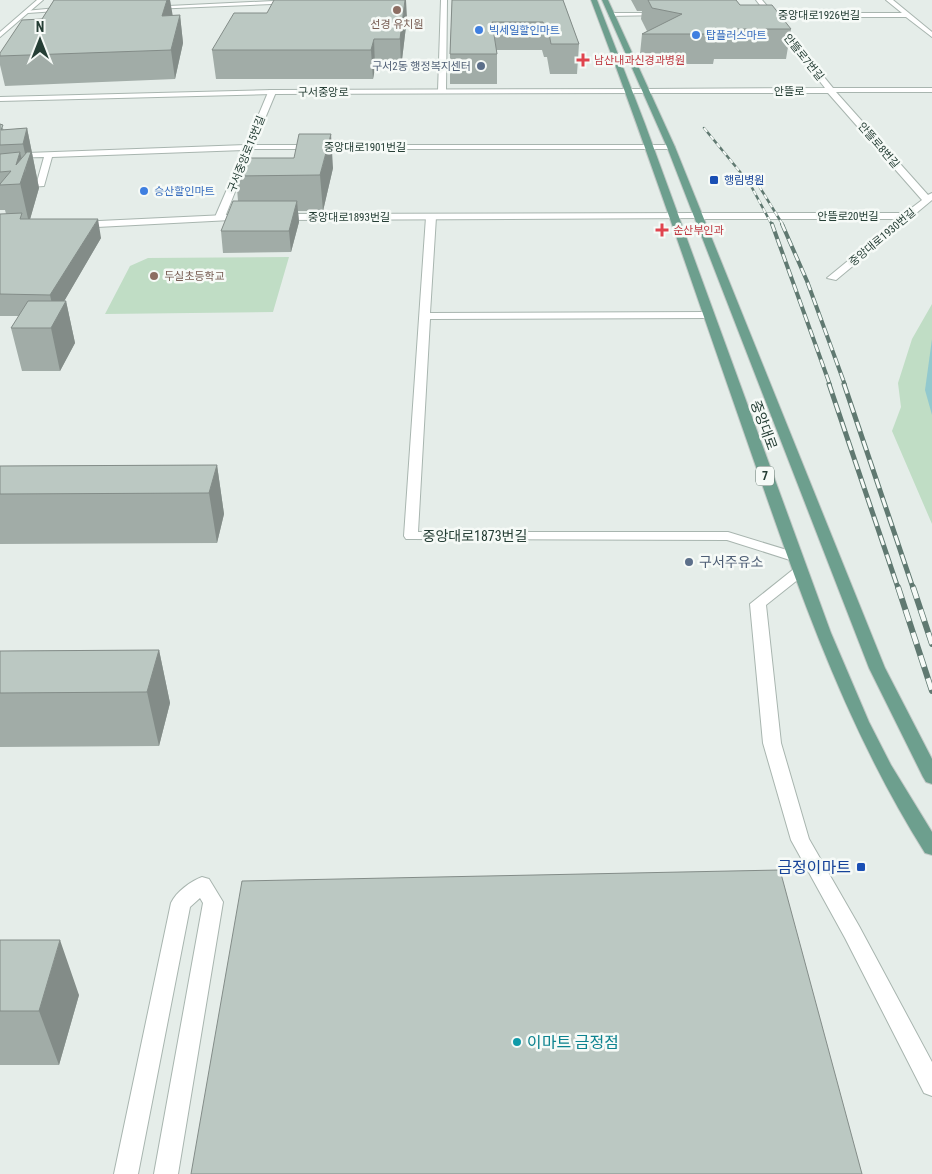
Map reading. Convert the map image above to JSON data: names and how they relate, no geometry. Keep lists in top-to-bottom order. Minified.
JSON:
{"streets":{"main road":["중앙대로","7"],"street":["중앙대로1926번길","안뜰로7번길","안뜰로","구서중앙로","안뜰로8번길","중앙대로1901번길","구서중앙로15번길","안뜰로20번길","중앙대로1893번길","중앙대로1930번길","중앙대로1873번길"]},"crossings":[["중앙대로1926번길","안뜰로7번길"],["안뜰로7번길","안뜰로"],["안뜰로7번길","안뜰로8번길"],["안뜰로","구서중앙로"],["안뜰로","안뜰로8번길"],["안뜰로","중앙대로"],["구서중앙로","구서중앙로15번길"],["구서중앙로","중앙대로"],["안뜰로8번길","중앙대로1930번길"],["중앙대로1901번길","구서중앙로15번길"],["중앙대로1901번길","중앙대로"],["구서중앙로15번길","중앙대로1893번길"],["안뜰로20번길","중앙대로1893번길"],["안뜰로20번길","중앙대로1930번길"],["안뜰로20번길","중앙대로"],["중앙대로1893번길","중앙대로"],["중앙대로1893번길","중앙대로1873번길"],["중앙대로","중앙대로1873번길"]],"places":{"other":["선경 유치원","빅세일할인마트","탑플러스마트","구서2동 행정복지센터","승산할인마트","두실초등학교","구서주유소","이마트 금정점"],"health":["남산내과신경과병원","순산부인과"],"transit":["행림병원","금정이마트"]},"north":"top"}
